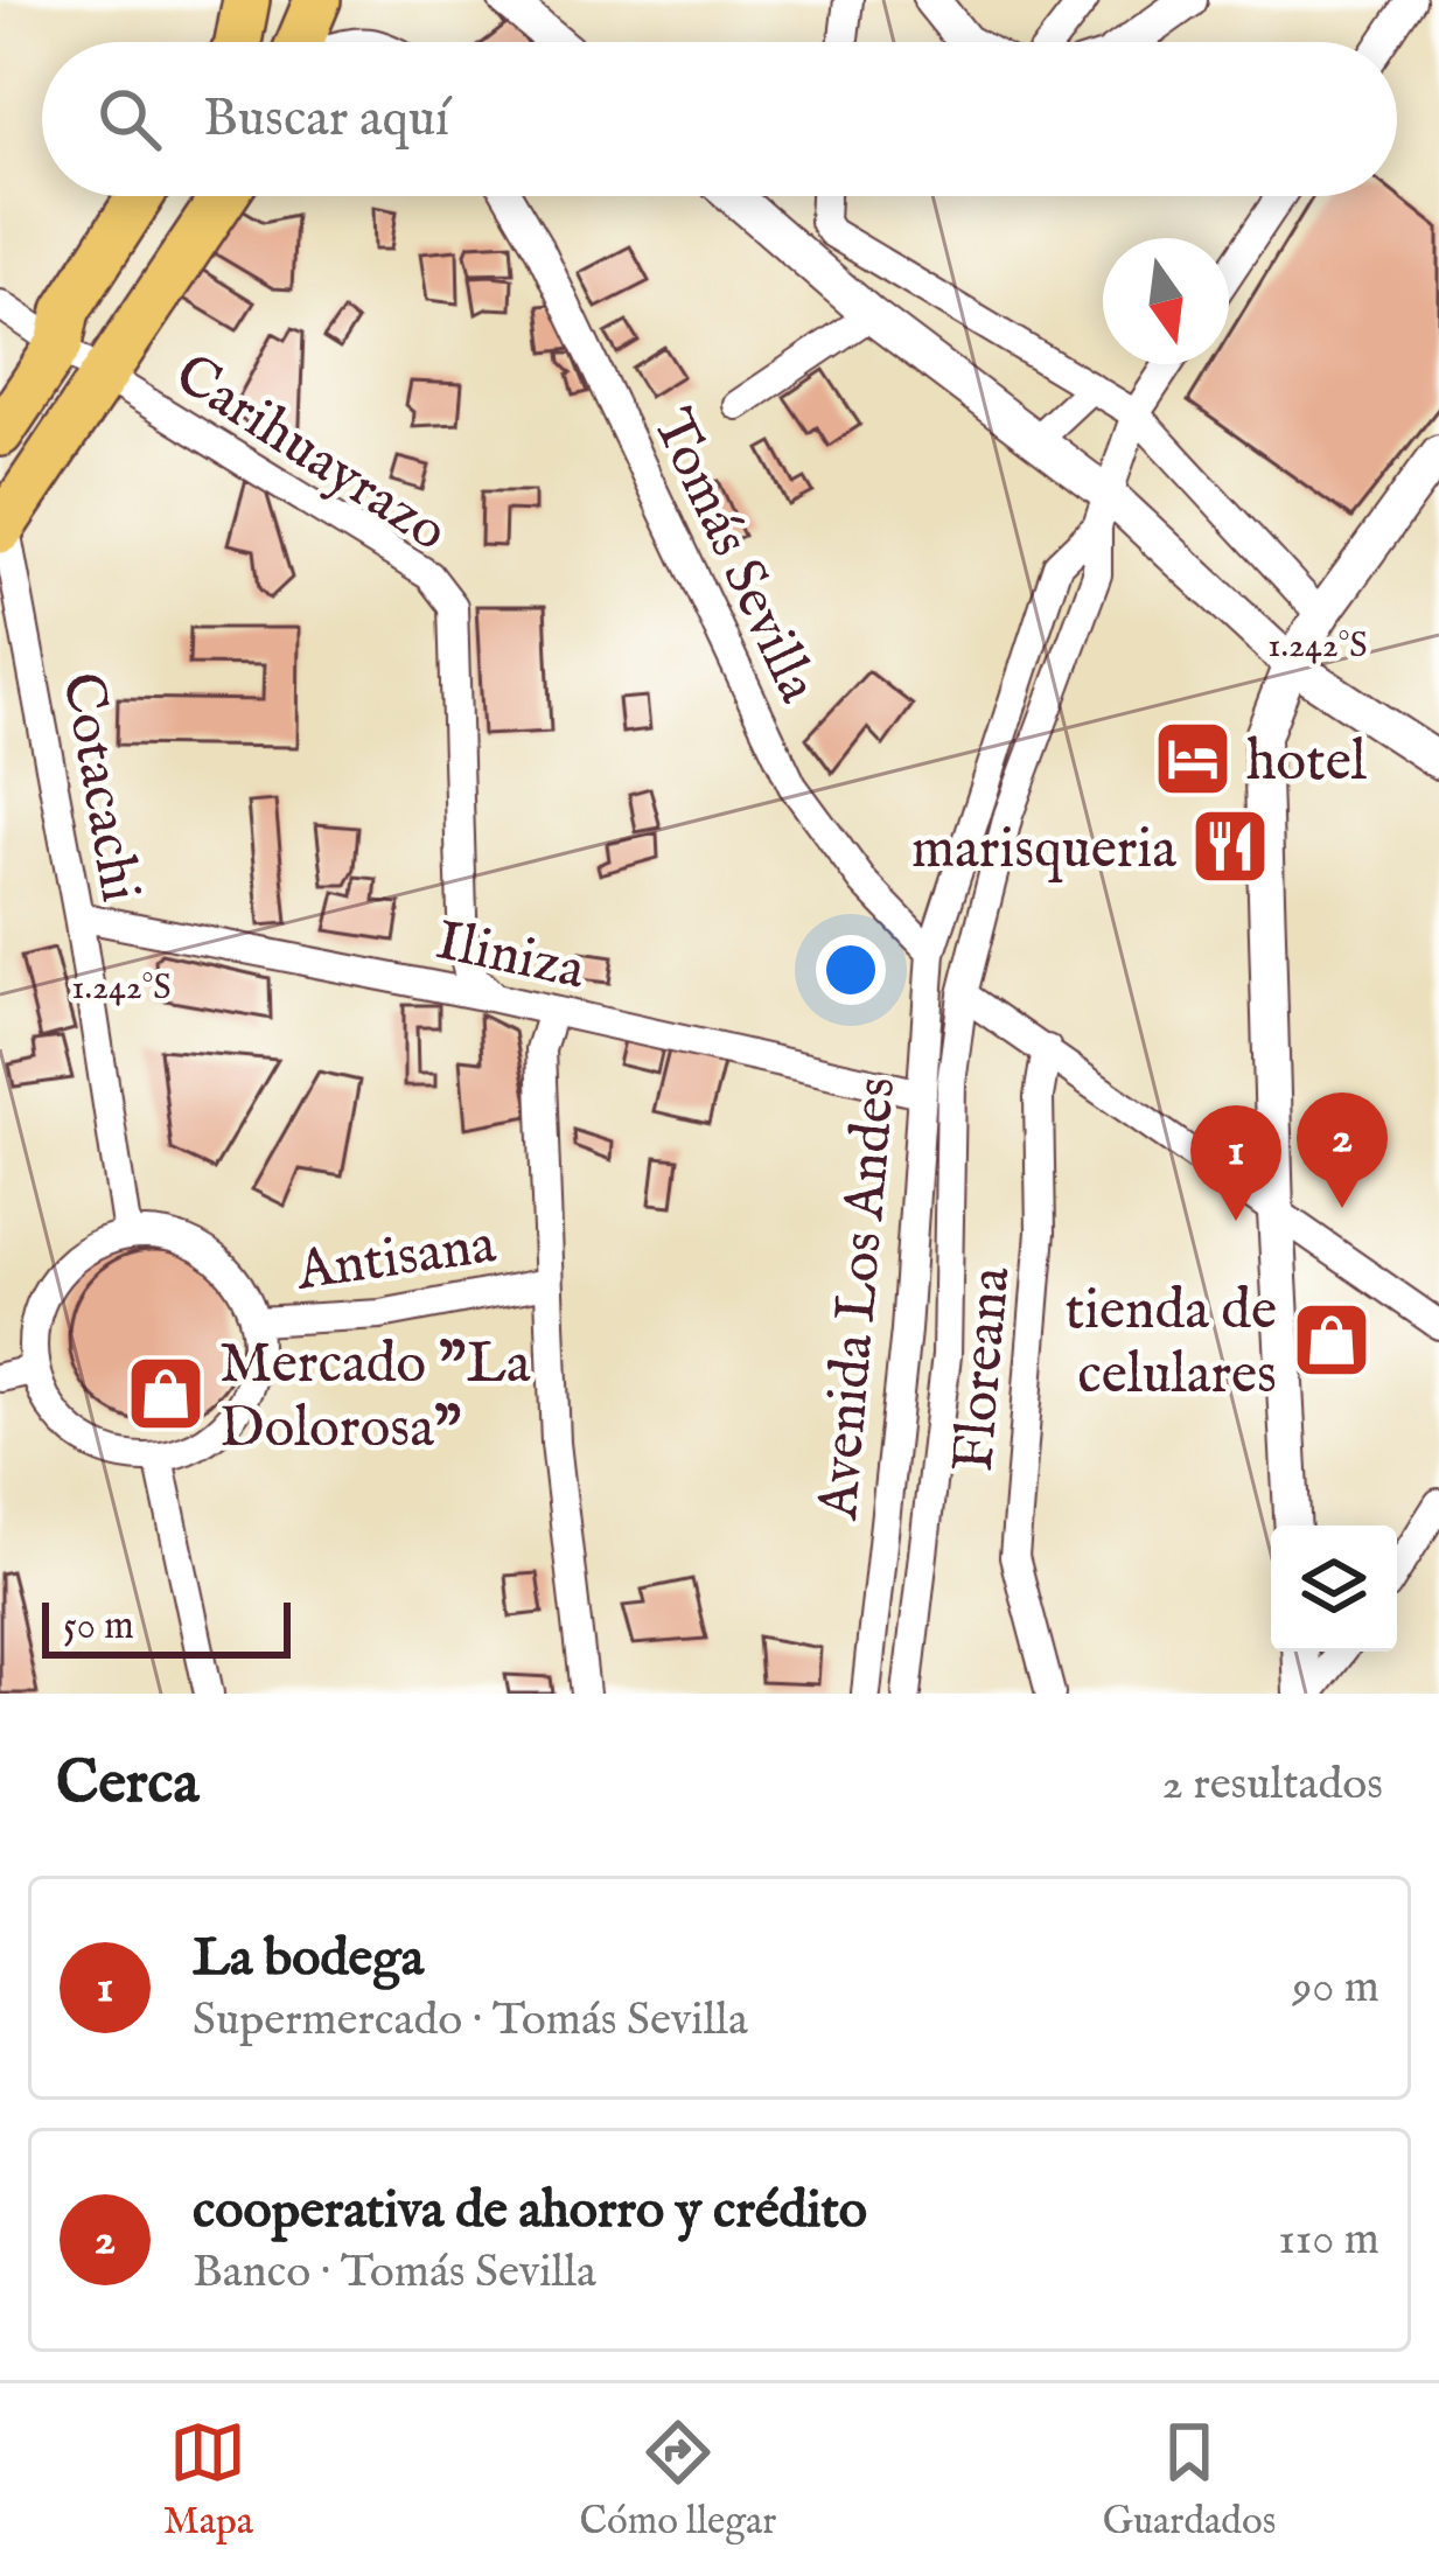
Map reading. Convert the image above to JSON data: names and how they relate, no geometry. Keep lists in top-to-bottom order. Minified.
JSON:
{"streets":{"street":["Carihuayrazo","Tomás Sevilla","Cotacachi","Iliniza","Antisana","Avenida Los Andes","Floreana"]},"crossings":[["Carihuayrazo","Iliniza"],["Tomás Sevilla","Avenida Los Andes"],["Cotacachi","Iliniza"],["Cotacachi","Antisana"],["Iliniza","Avenida Los Andes"]],"places":{"hotel":["hotel"],"restaurant":["marisqueria"],"shop":["tienda de celulares","Mercado \"La Dolorosa\""]},"scale_bar":"50 m","north":"bottom","page":{"search":"Buscar aquí","pins":["2","1"],"scale":"50 m","heading":["Cerca","2 resultados"],"list":[{"mark":"1","name":"La bodega","note":"Supermercado · Tomás Sevilla","value":"90 m"},{"mark":"2","name":"cooperativa de ahorro y crédito","note":"Banco · Tomás Sevilla","value":"110 m"}],"nav":["Mapa","Cómo llegar","Guardados"]},"coordinates":["1.242°S"]}
